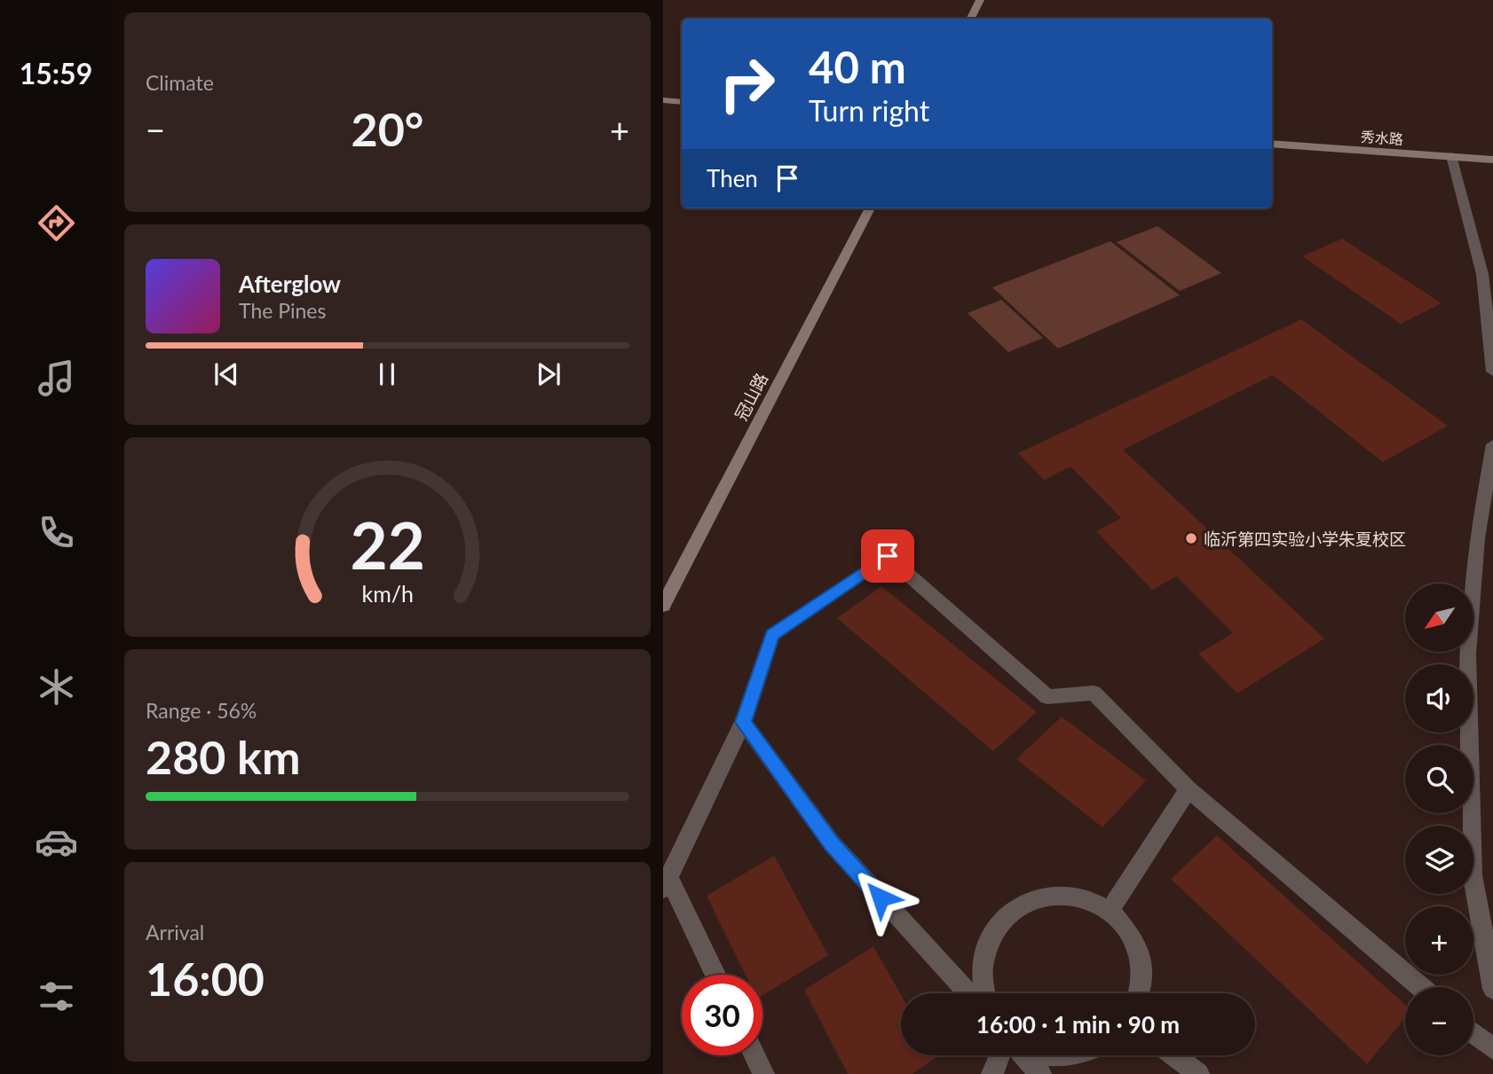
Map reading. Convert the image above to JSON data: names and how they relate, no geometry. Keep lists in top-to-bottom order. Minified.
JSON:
{"streets":{"street":["秀水路","冠山路"]},"places":["临沂第四实验小学朱夏校区"],"north":"bottom left","page":{"tabs":"15:59","tile":["Climate",["Range · 56%","280 km"],["Arrival","16:00"]],"turn":["40 m","Turn right"],"heat":["−","20°","+"],"then":"Then","song":["Afterglow","The Pines"],"map_buttons":["+","−"],"limit":"30","trip":"16:00 · 1 min · 90 m","gauge":["22","km/h"]}}
